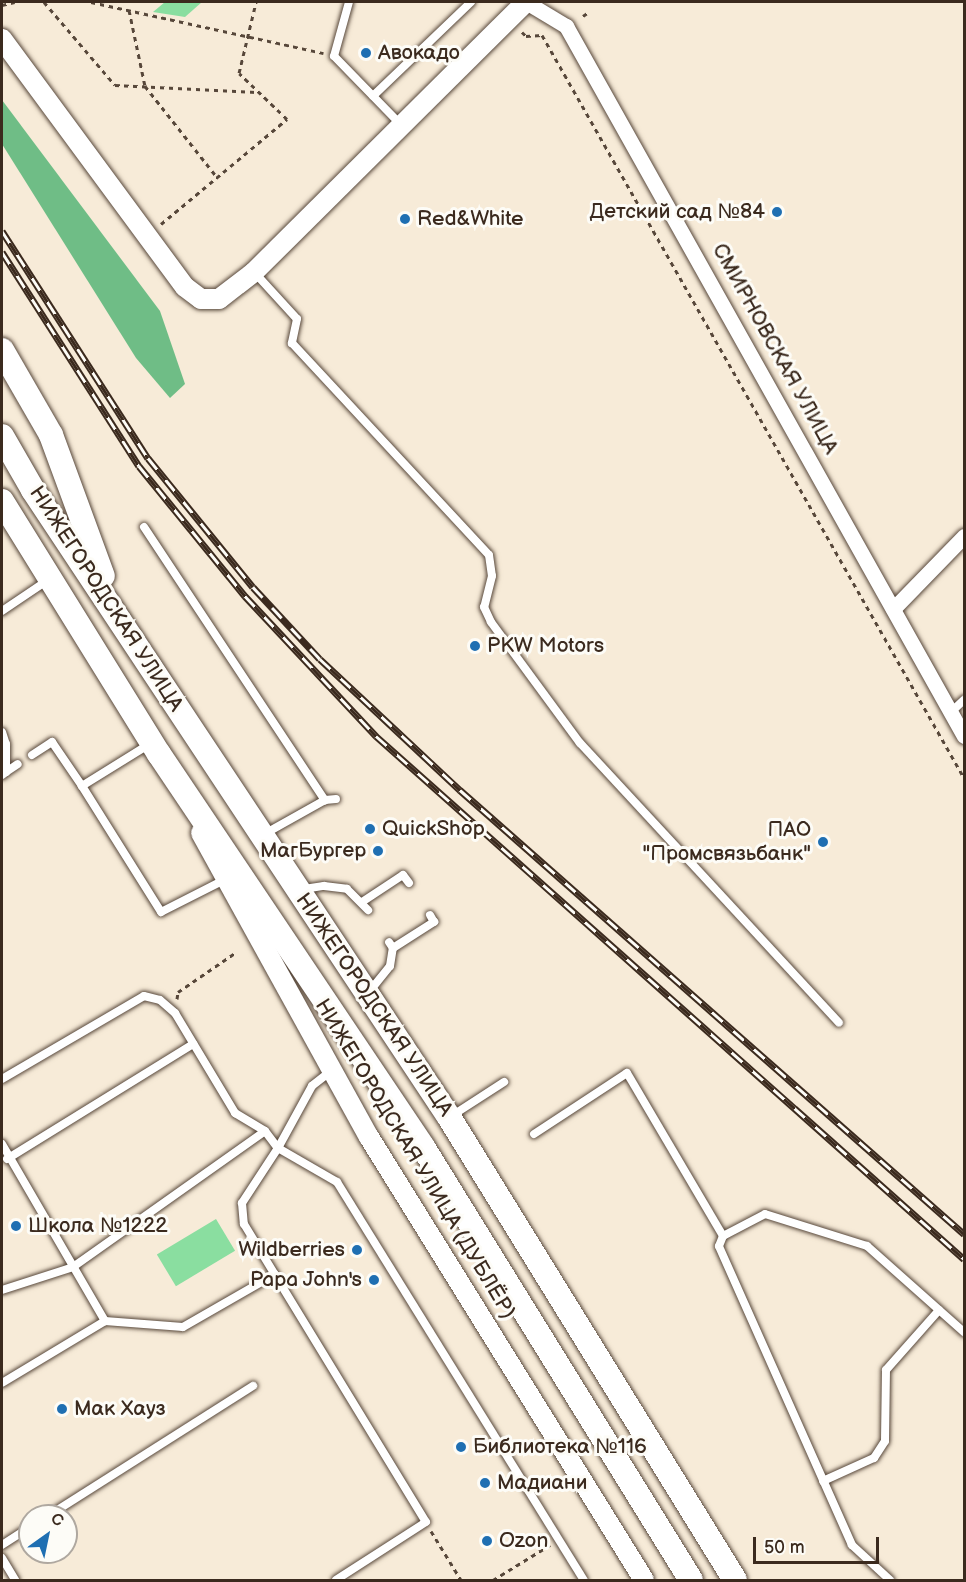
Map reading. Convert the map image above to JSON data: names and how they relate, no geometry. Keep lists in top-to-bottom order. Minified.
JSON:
{"streets":{"main road":["НИЖЕГОРОДСКАЯ УЛИЦА"],"street":["СМИРНОВСКАЯ УЛИЦА","НИЖЕГОРОДСКАЯ УЛИЦА (ДУБЛЁР)"]},"crossings":[["НИЖЕГОРОДСКАЯ УЛИЦА","НИЖЕГОРОДСКАЯ УЛИЦА (ДУБЛЁР)"]],"places":["Авокадо","Детский сад №84","Red&White","PKW Motors","QuickShop","ПАО \"Промсвязьбанк\"","МагБургер","Школа №1222","Wildberries","Papa John's","Мак Хауз","Библиотека №116","Мадиани","Ozon"],"scale_bar":"50 m","north":"top right"}
